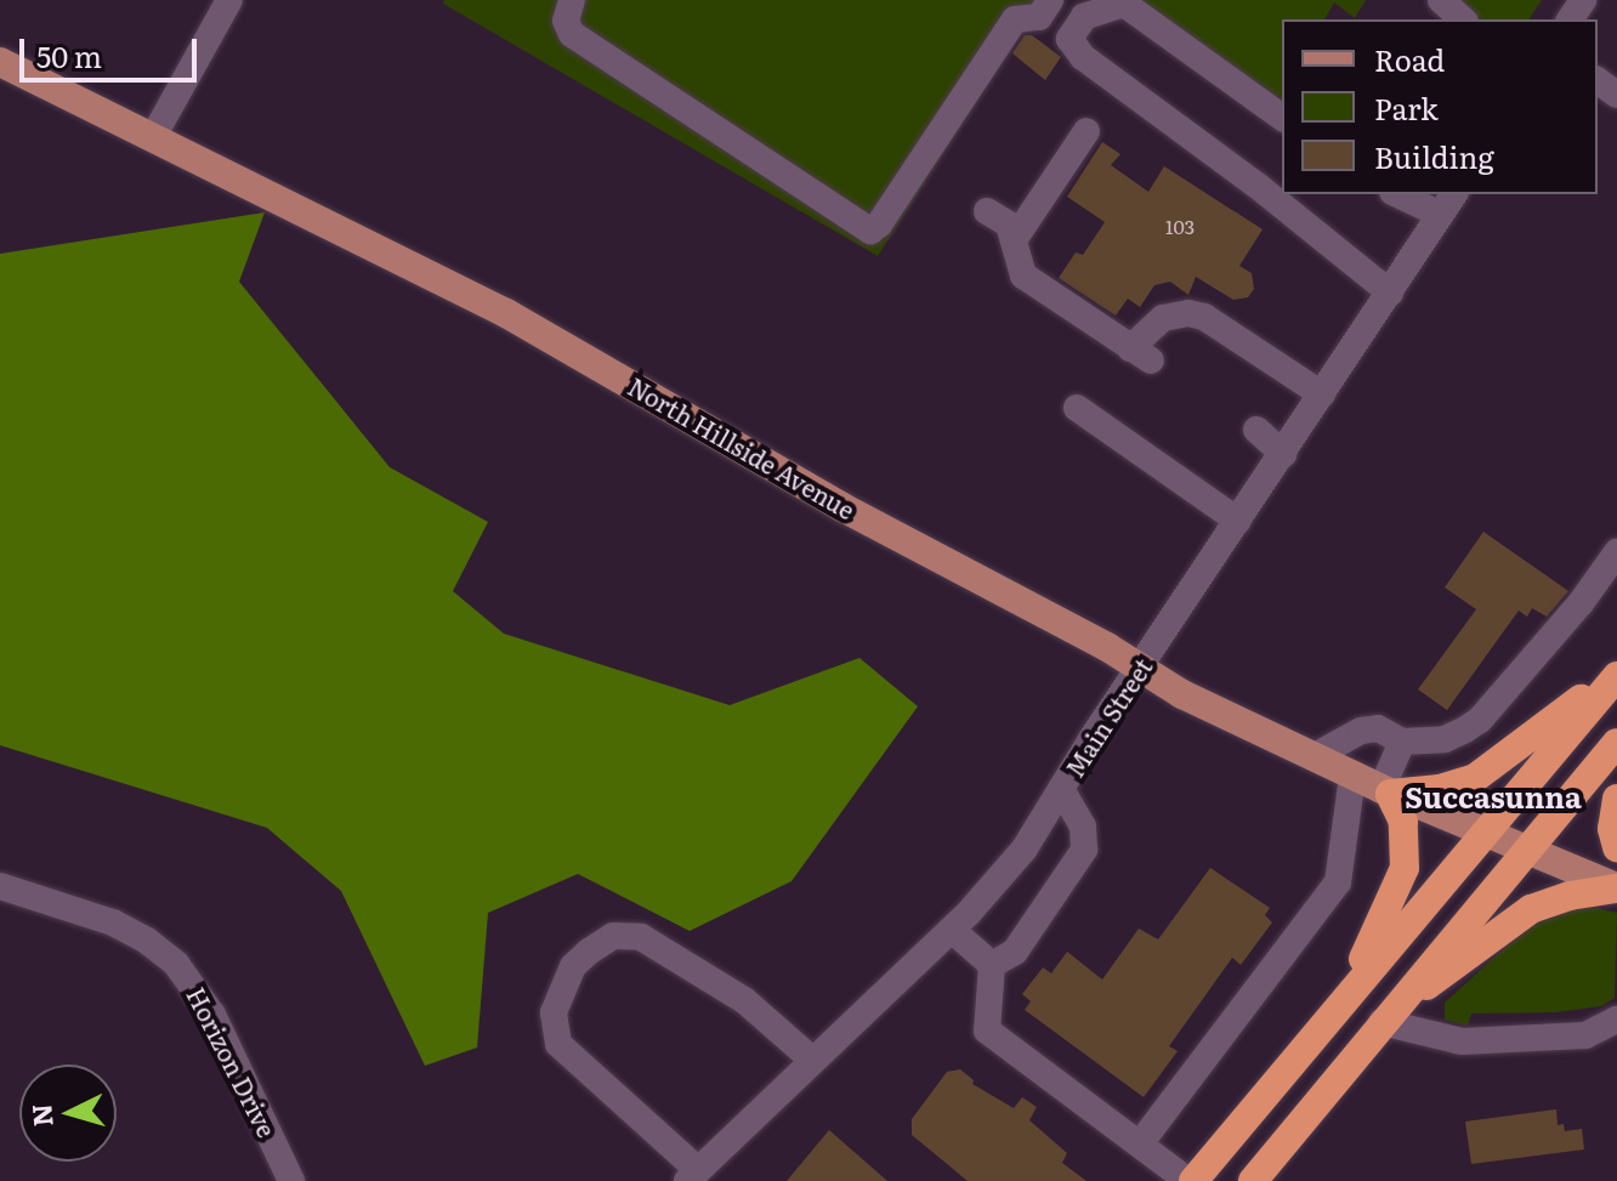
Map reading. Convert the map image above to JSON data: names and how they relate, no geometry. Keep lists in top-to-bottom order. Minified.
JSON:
{"streets":{"main road":["North Hillside Avenue"],"street":["Main Street","Horizon Drive"]},"crossings":[["North Hillside Avenue","Main Street"]],"districts":["Succasunna"],"house_numbers":["103"],"legend":["Road","Park","Building"],"scale_bar":"50 m","north":"left"}
